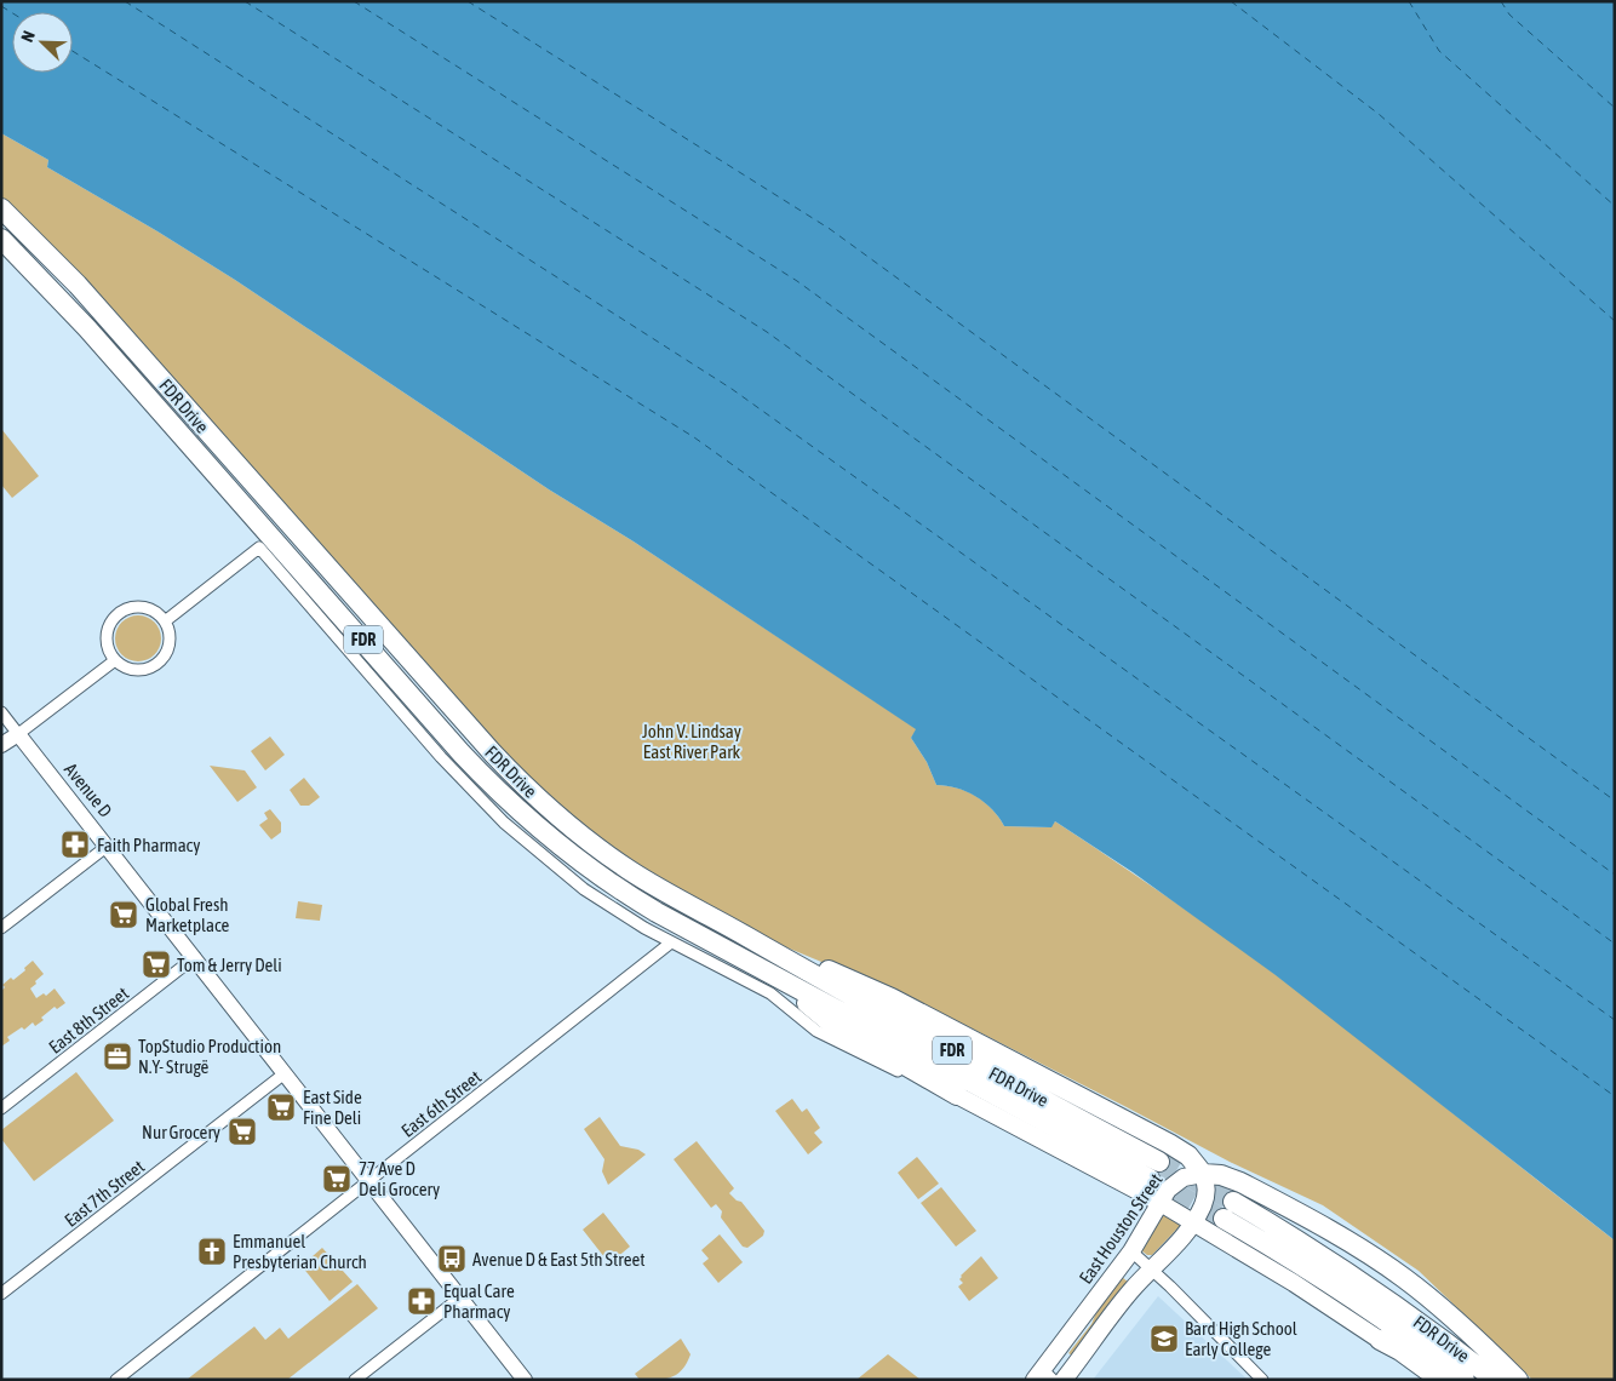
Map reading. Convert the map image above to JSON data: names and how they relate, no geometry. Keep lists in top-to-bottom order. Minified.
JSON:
{"streets":{"highway":["FDR Drive","FDR"],"main road":["East Houston Street"],"street":["Avenue D","East 8th Street","East 6th Street","East 7th Street"]},"crossings":[["FDR Drive","East 6th Street"],["FDR Drive","East Houston Street"],["Avenue D","East 8th Street"],["Avenue D","East 6th Street"],["Avenue D","East 7th Street"]],"parks":["John V. Lindsay East River Park"],"places":{"pharmacy":["Faith Pharmacy","Equal Care Pharmacy"],"supermarket":["Global Fresh Marketplace","Tom & Jerry Deli","East Side Fine Deli","Nur Grocery","77 Ave D Deli Grocery"],"office":["TopStudio Production N.Y- Strugë"],"church":["Emmanuel Presbyterian Church"],"bus stop":["Avenue D & East 5th Street"],"school or university":["Bard High School Early College"]},"north":"top left"}
